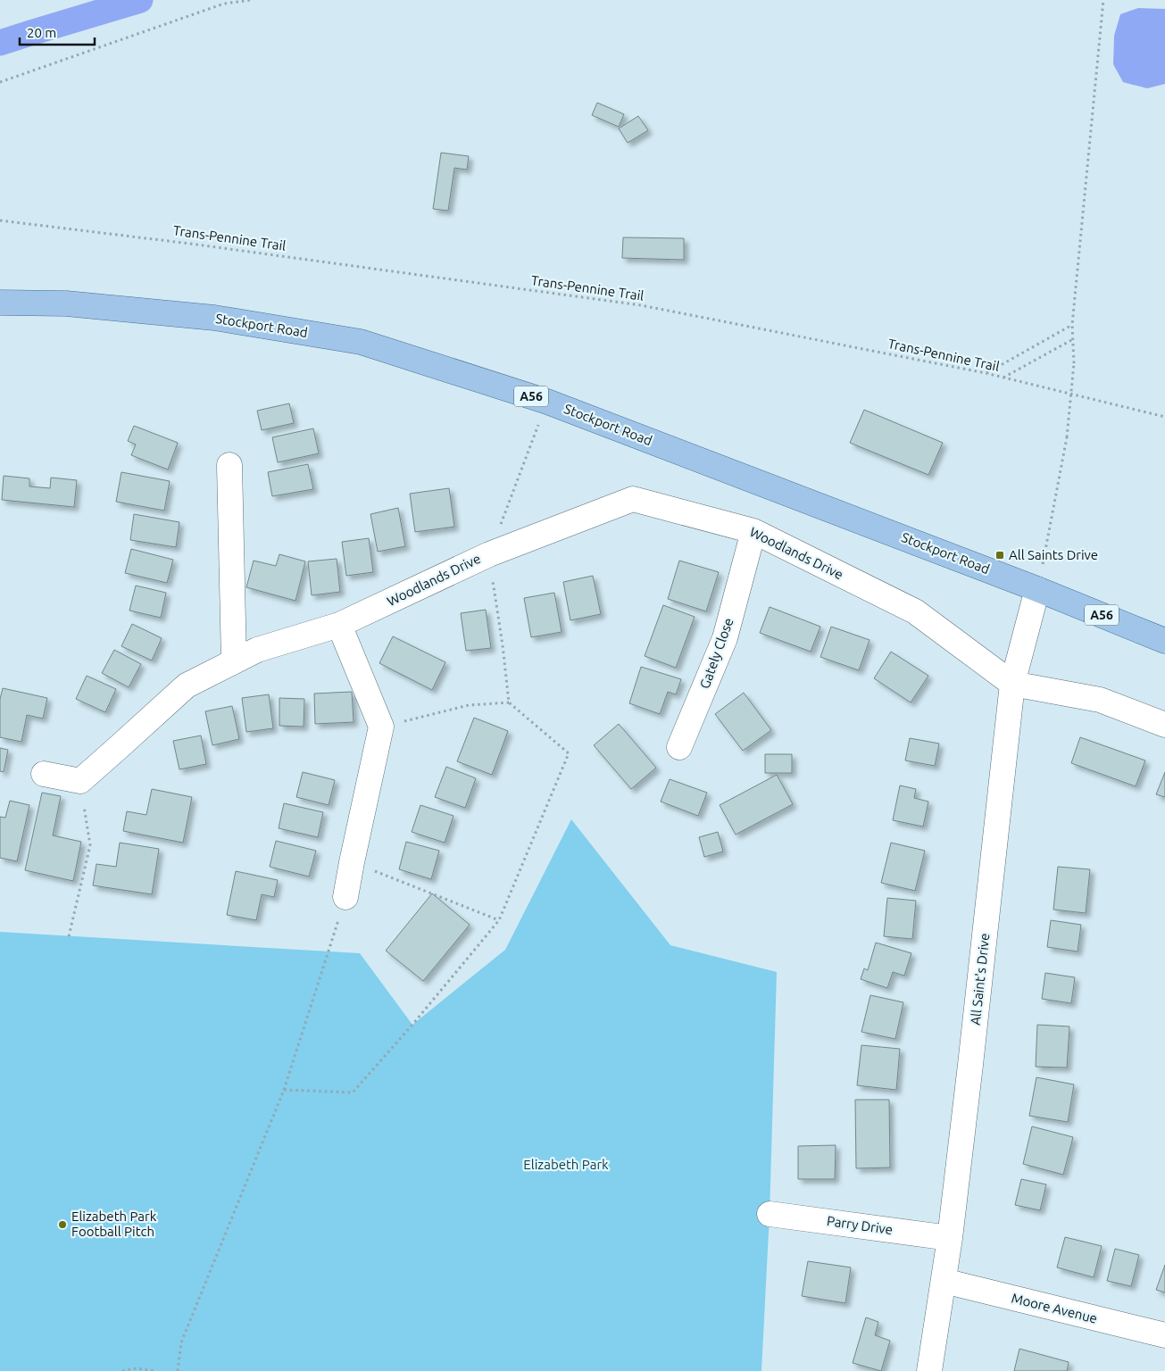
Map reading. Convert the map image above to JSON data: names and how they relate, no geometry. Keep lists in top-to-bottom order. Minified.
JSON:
{"streets":{"main road":["Stockport Road","A56"],"street":["Woodlands Drive","Gately Close","All Saint's Drive","Parry Drive","Moore Avenue"],"path":["Trans-Pennine Trail"]},"crossings":[["Stockport Road","All Saint's Drive"],["Woodlands Drive","Gately Close"],["Woodlands Drive","All Saint's Drive"],["All Saint's Drive","Parry Drive"],["All Saint's Drive","Moore Avenue"]],"parks":["Elizabeth Park"],"places":{"transit":["All Saints Drive"],"other":["Elizabeth Park Football Pitch"]},"scale_bar":"20 m"}
